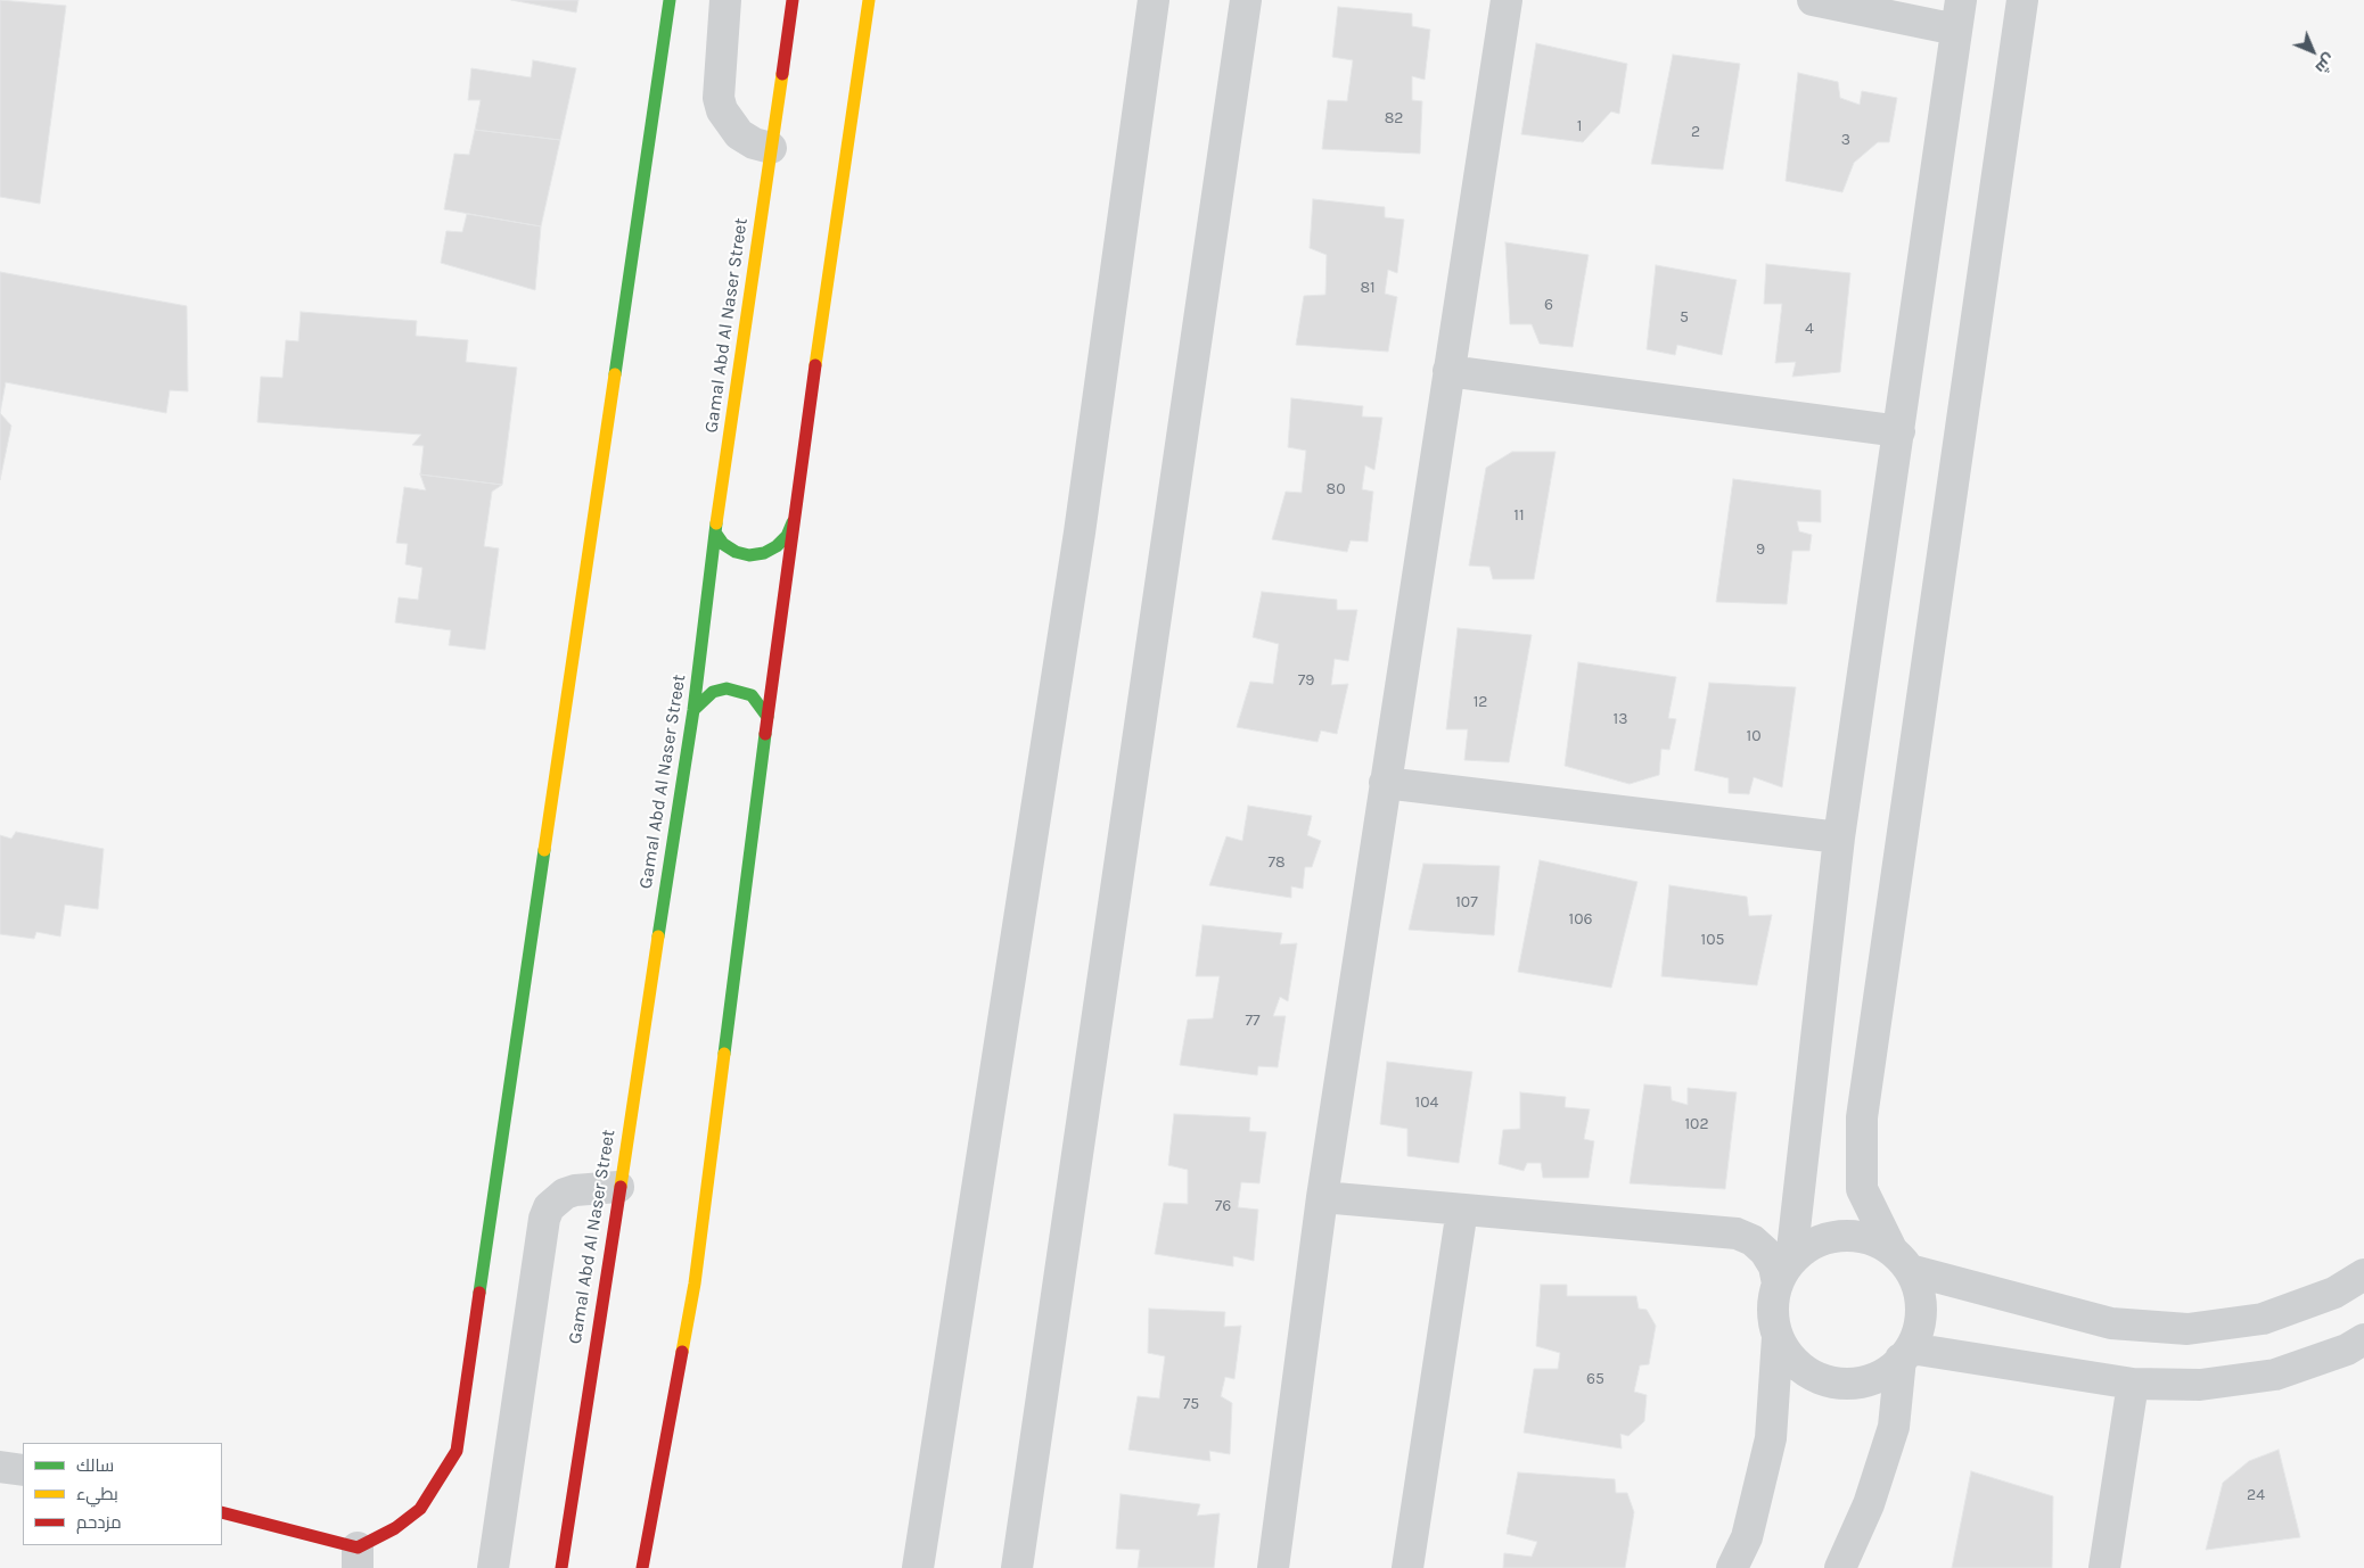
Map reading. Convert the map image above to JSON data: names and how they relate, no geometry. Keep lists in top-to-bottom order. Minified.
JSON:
{"streets":{"main road":["Gamal Abd Al Naser Street"]},"house_numbers":["82","1","2","3","81","6","5","4","80","11","9","79","12","13","10","78","107","106","105","77","104","102","76","65","75","24"],"legend":["سالك","بطيء","مزدحم"],"north":"bottom right"}
